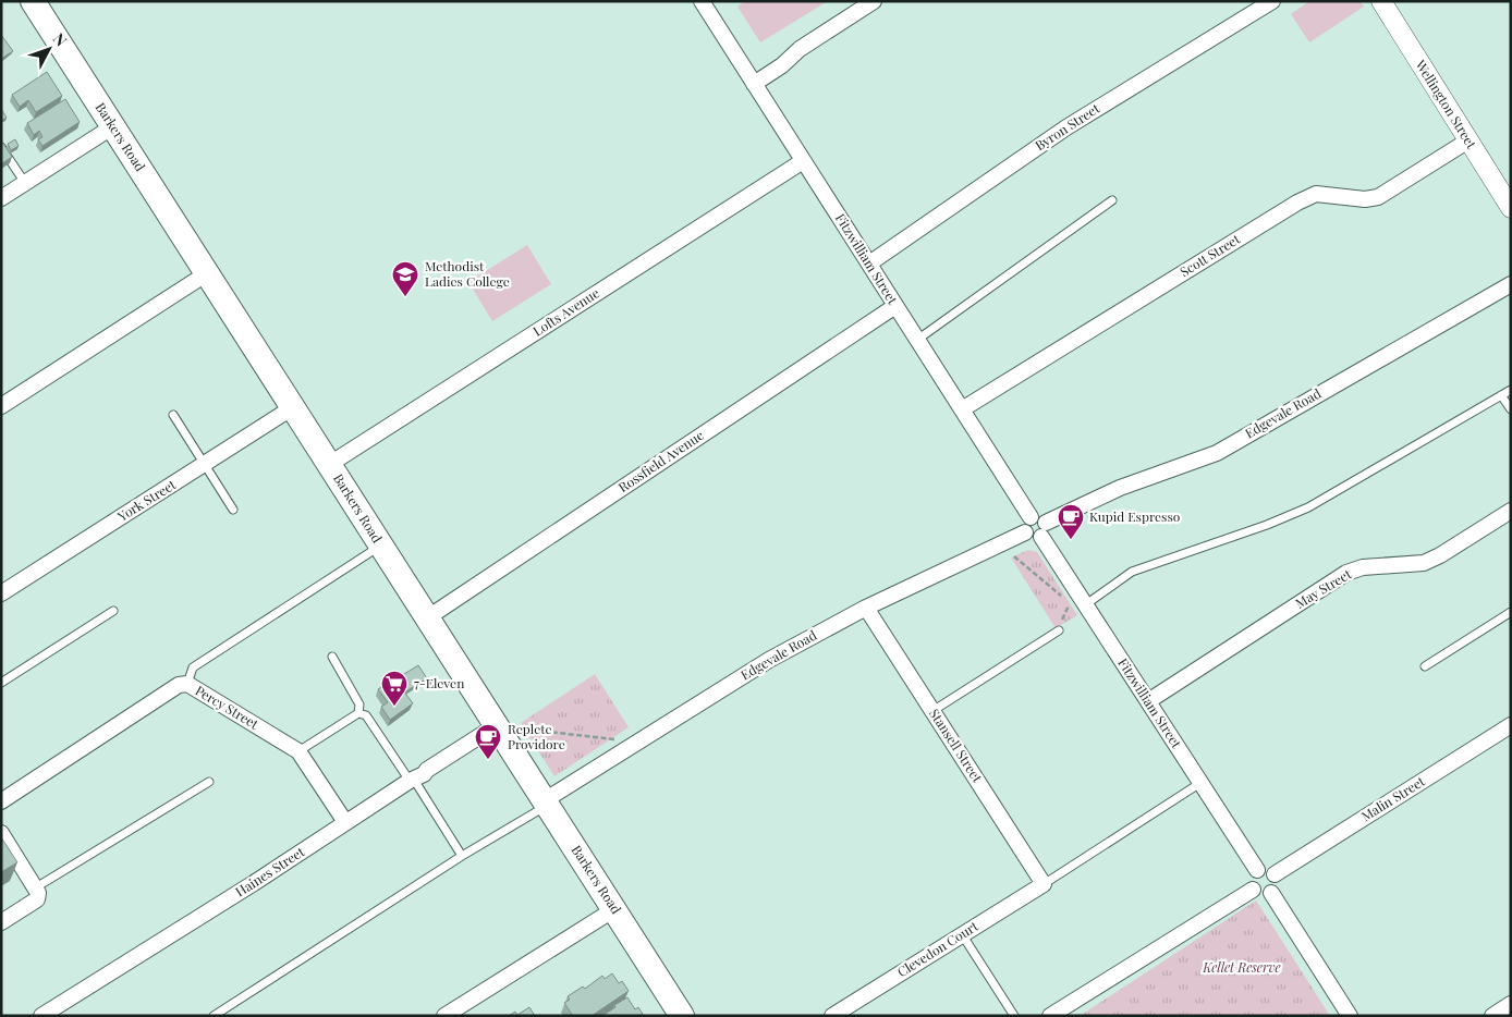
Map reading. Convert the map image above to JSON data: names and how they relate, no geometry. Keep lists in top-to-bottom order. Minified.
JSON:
{"streets":{"main road":["Barkers Road"],"street":["Wellington Street","Byron Street","Scott Street","Fitzwilliam Street","Lofts Avenue","Edgevale Road","Rossfield Avenue","York Street","May Street","Percy Street","Stansell Street","Malin Street","Haines Street","Clevedon Court"]},"crossings":[["Wellington Street","Scott Street"],["Byron Street","Fitzwilliam Street"],["Barkers Road","Lofts Avenue"],["Barkers Road","Edgevale Road"],["Barkers Road","Rossfield Avenue"],["Barkers Road","York Street"],["Barkers Road","Haines Street"],["Scott Street","Fitzwilliam Street"],["Fitzwilliam Street","Lofts Avenue"],["Fitzwilliam Street","Edgevale Road"],["Fitzwilliam Street","Rossfield Avenue"],["Fitzwilliam Street","May Street"],["Fitzwilliam Street","Malin Street"],["Edgevale Road","Stansell Street"],["Percy Street","Haines Street"],["Stansell Street","Clevedon Court"]],"parks":["Kellet Reserve"],"places":{"school or university":["Methodist Ladies College"],"cafe":["Kupid Espresso","Replete Providore"],"supermarket":["7-Eleven"]},"north":"top right"}
